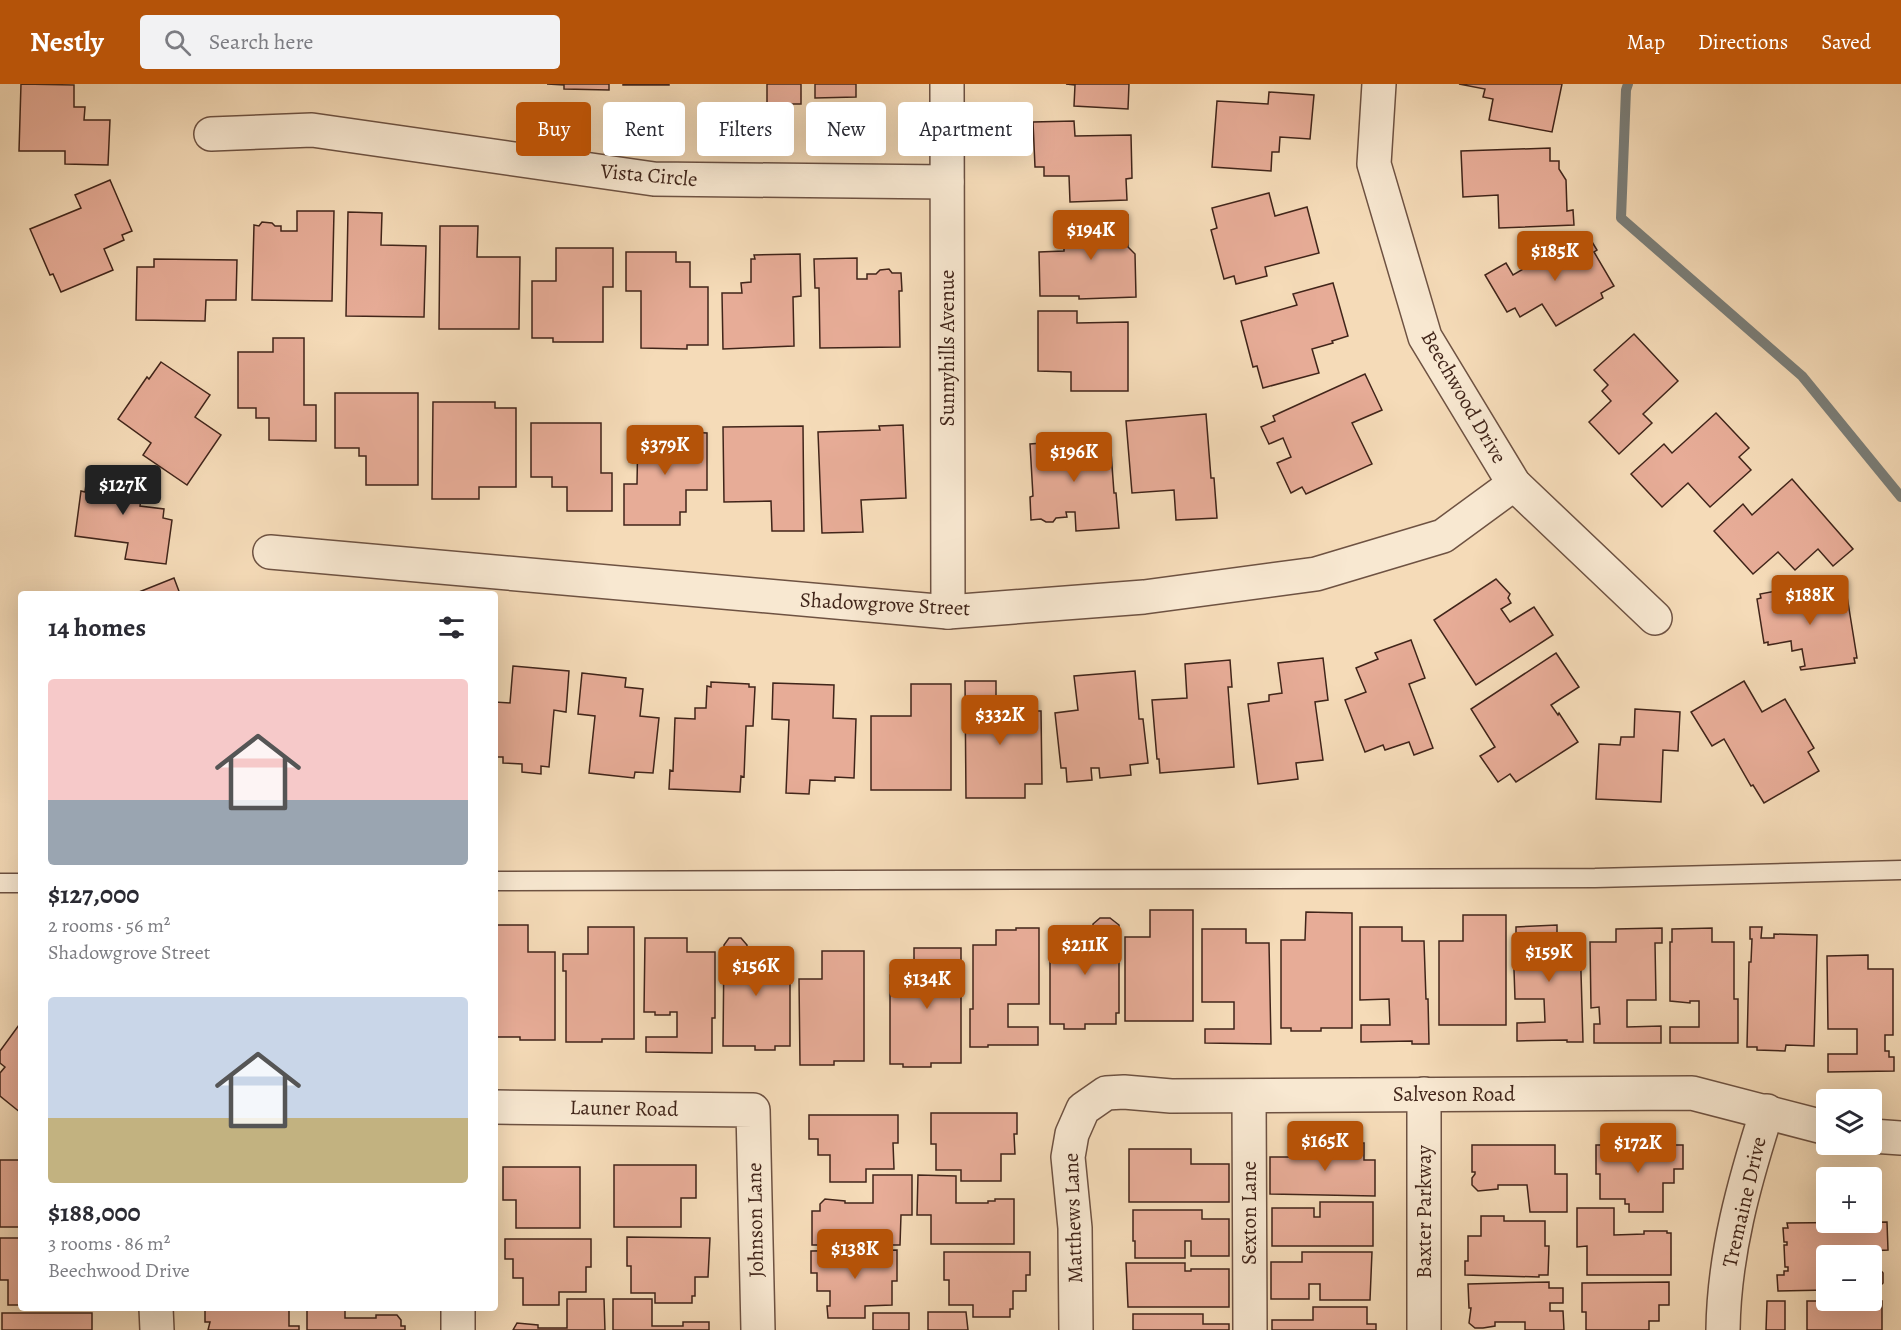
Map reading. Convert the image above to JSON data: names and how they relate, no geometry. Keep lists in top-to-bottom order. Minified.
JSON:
{"streets":{"street":["Vista Circle","Sunnyhills Avenue","Beechwood Drive","Shadowgrove Street","Salveson Road","Launer Road","Tremaine Drive","Baxter Parkway","Sexton Lane","Matthews Lane","Johnson Lane"]},"crossings":[["Vista Circle","Sunnyhills Avenue"],["Sunnyhills Avenue","Shadowgrove Street"],["Beechwood Drive","Shadowgrove Street"],["Salveson Road","Tremaine Drive"],["Salveson Road","Baxter Parkway"],["Salveson Road","Sexton Lane"],["Salveson Road","Matthews Lane"],["Launer Road","Johnson Lane"]],"page":{"header":"Nestly","search":"Search here","nav":["Map","Directions","Saved"],"chip":["Buy","Rent","Filters","New","Apartment"],"price":["$194K","$185K","$379K","$196K","$127K","$188K","$332K","$211K","$159K","$156K","$134K","$165K","$172K","$138K"],"heading":"14 homes","list":[{"name":"$127,000","note":"2 rooms · 56 m² · Shadowgrove Street"},{"name":"$188,000","note":"3 rooms · 86 m² · Beechwood Drive"}],"map_buttons":["+","−"]}}
